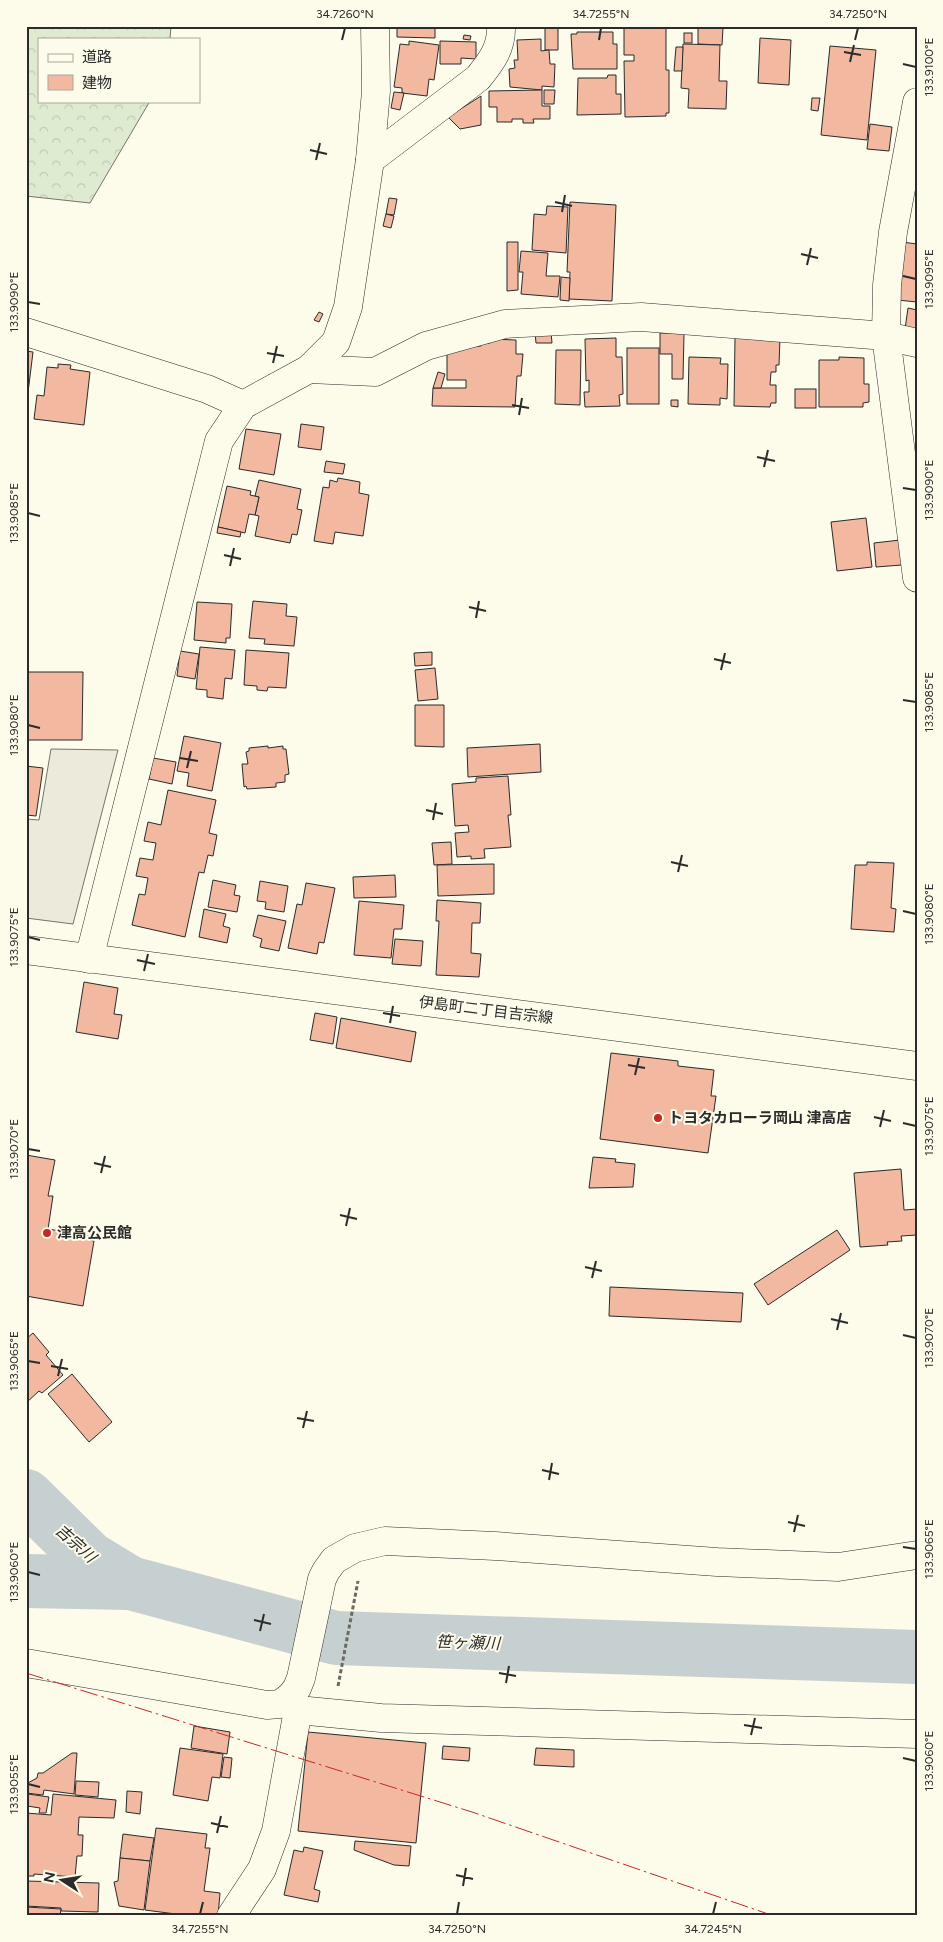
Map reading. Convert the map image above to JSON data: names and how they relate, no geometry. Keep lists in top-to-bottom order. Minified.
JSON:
{"streets":{"street":["伊島町二丁目吉宗線"]},"water":["吉宗川","笹ヶ瀬川"],"places":["トヨタカローラ岡山 津高店","津高公民館"],"legend":["道路","建物"],"north":"left","coordinates":["34.7260°N","34.7255°N","34.7250°N","133.9100°E","133.9095°E","133.9090°E","133.9085°E","133.9080°E","133.9075°E","133.9070°E","133.9065°E","133.9060°E","133.9055°E","34.7245°N"]}
